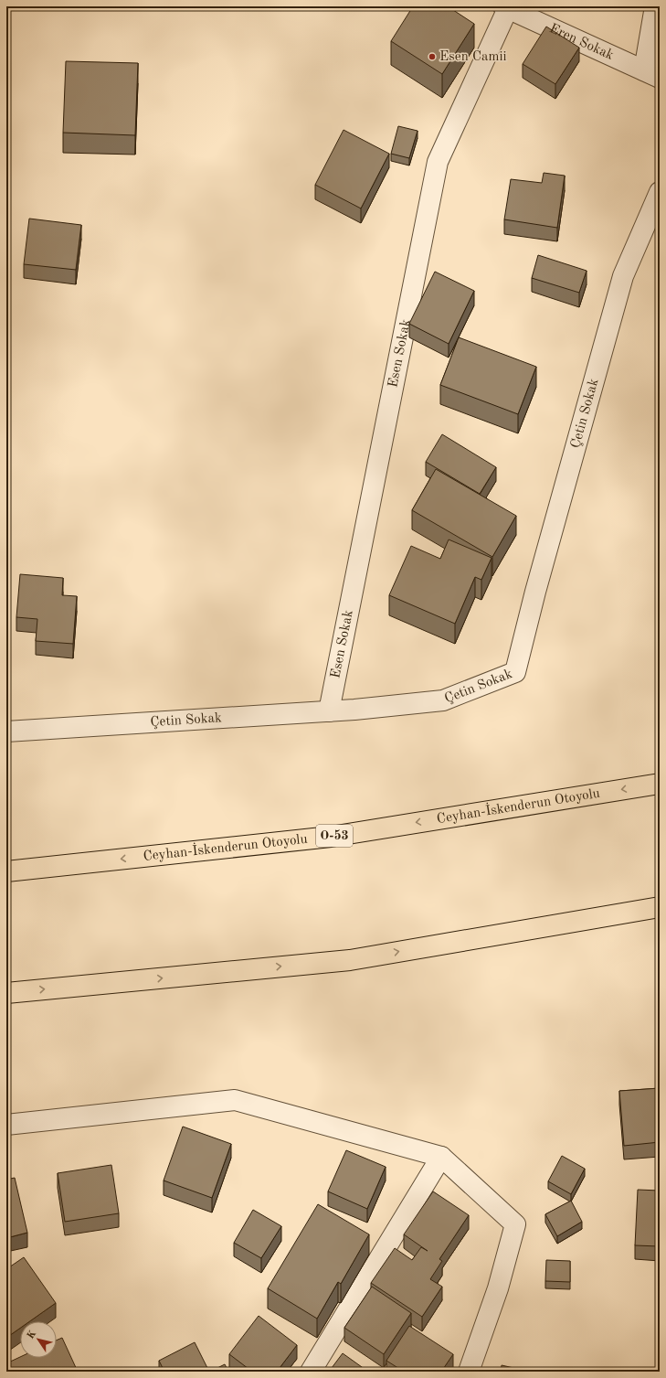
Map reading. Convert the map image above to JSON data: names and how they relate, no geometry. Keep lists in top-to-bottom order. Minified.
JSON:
{"streets":{"highway":["Ceyhan-İskenderun Otoyolu","O-53"],"street":["Eren Sokak","Esen Sokak","Çetin Sokak"]},"crossings":[["Eren Sokak","Esen Sokak"],["Esen Sokak","Çetin Sokak"]],"places":["Esen Camii"],"north":"top left"}
